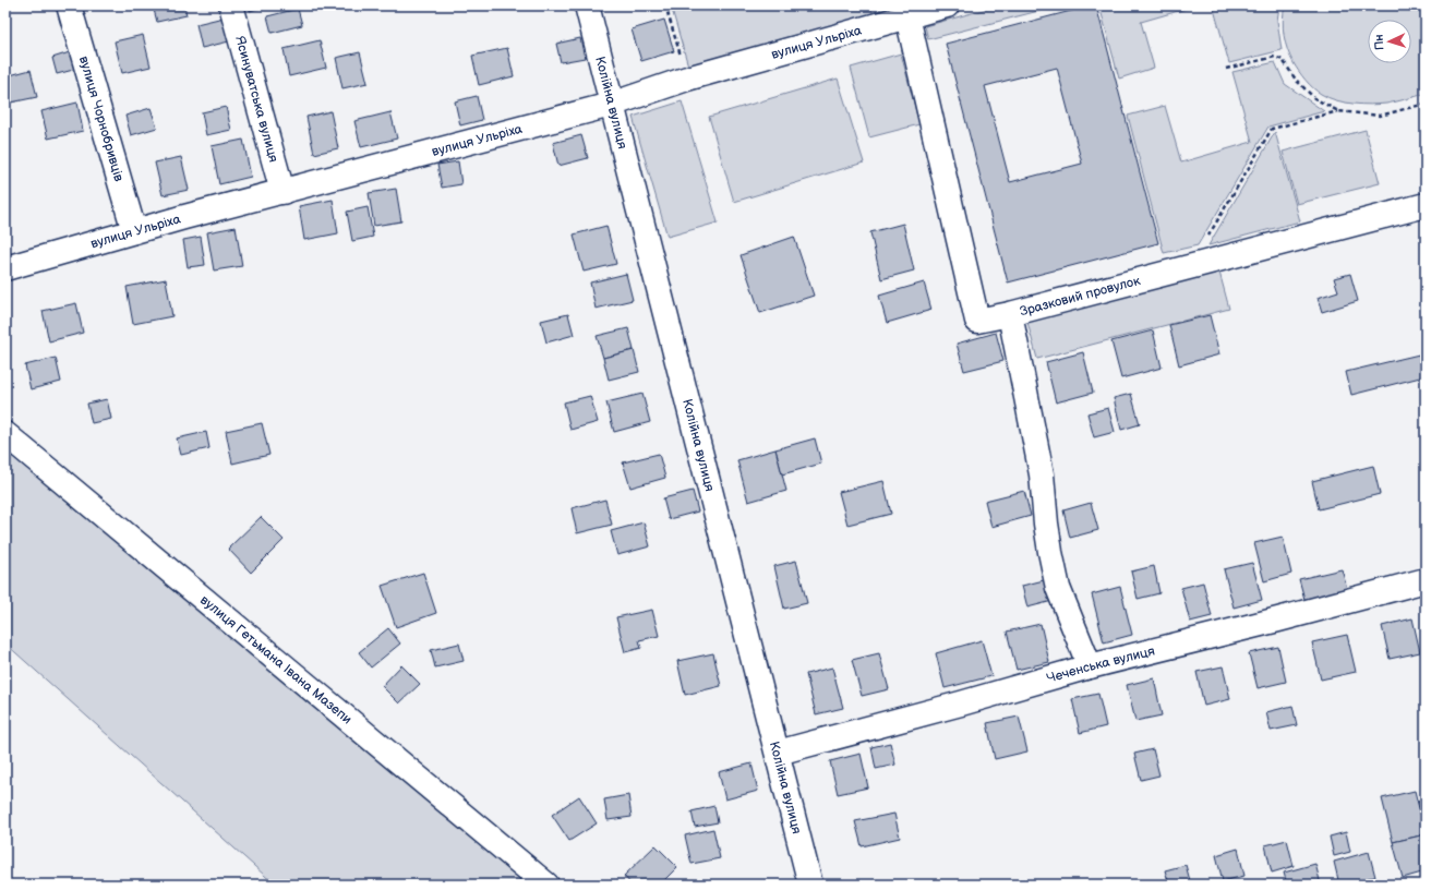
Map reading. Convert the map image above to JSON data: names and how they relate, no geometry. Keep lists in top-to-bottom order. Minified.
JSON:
{"streets":{"street":["вулиця Ульріха","Ясинуватська вулиця","Колійна вулиця","вулиця Чорнобривців","Зразковий провулок","вулиця Гетьмана Івана Мазепи","Чеченська вулиця"]},"crossings":[["вулиця Ульріха","Ясинуватська вулиця"],["вулиця Ульріха","Колійна вулиця"],["вулиця Ульріха","вулиця Чорнобривців"],["Колійна вулиця","Чеченська вулиця"],["Зразковий провулок","Чеченська вулиця"]],"north":"left"}
